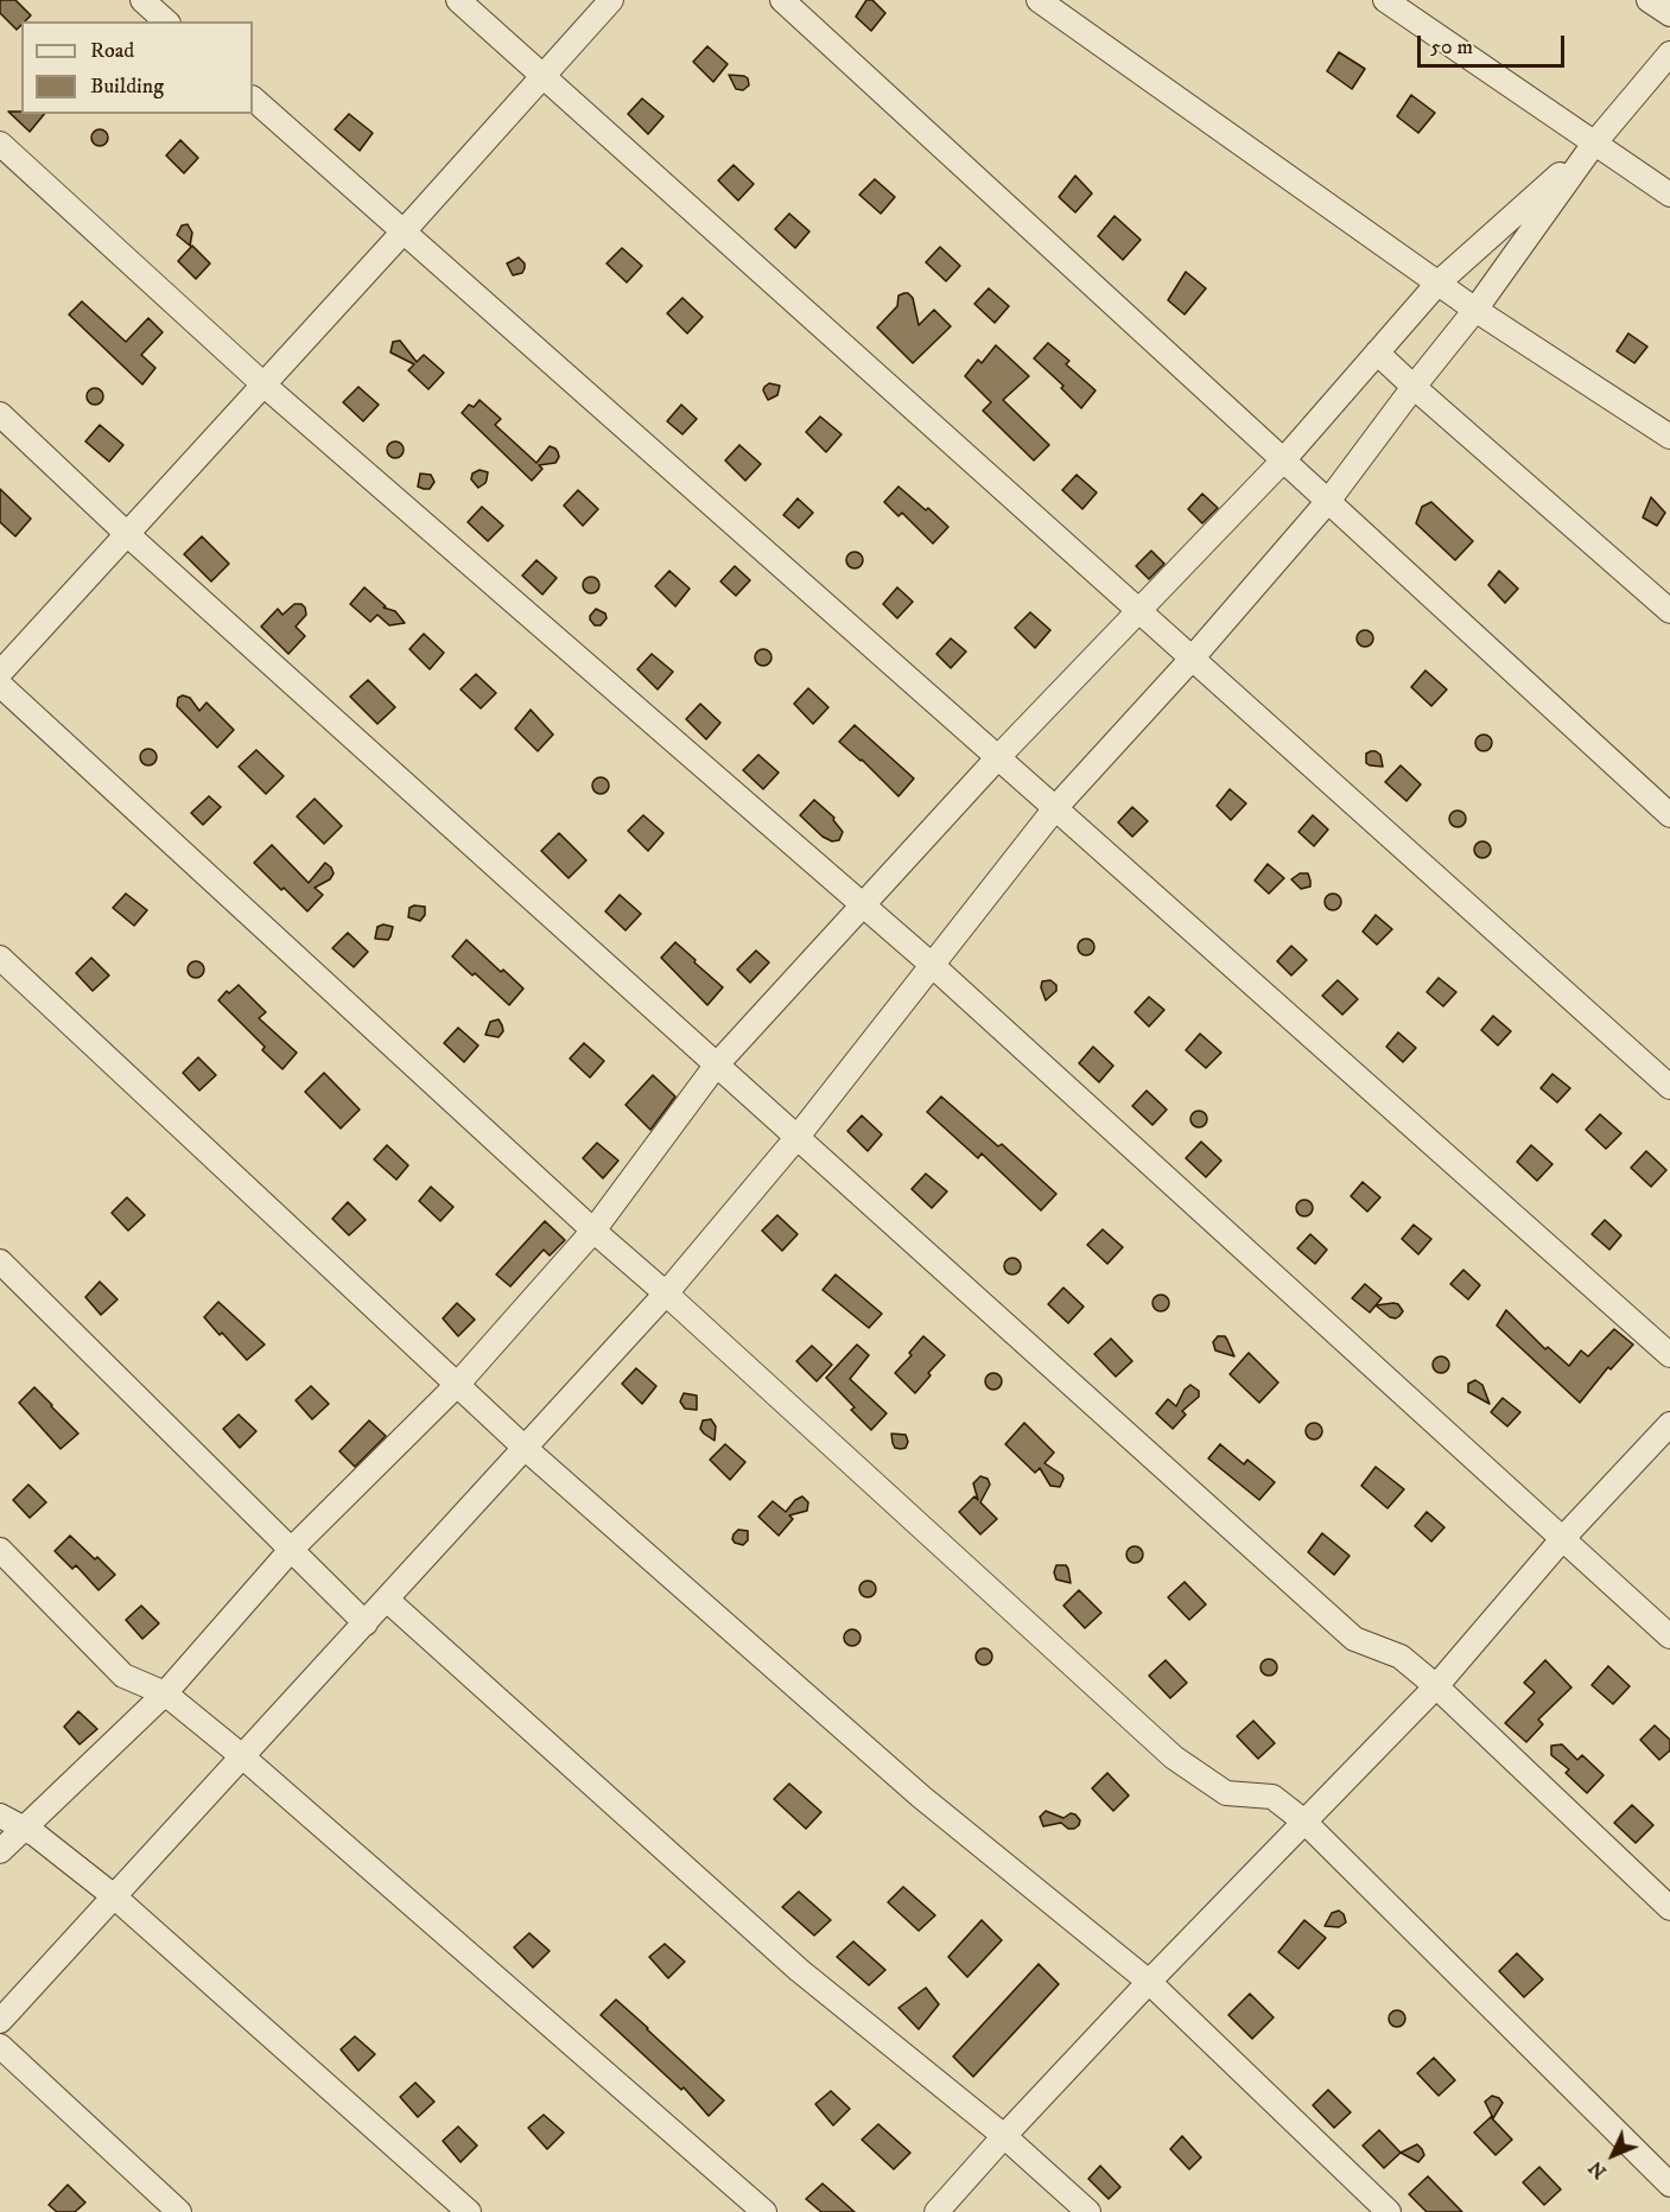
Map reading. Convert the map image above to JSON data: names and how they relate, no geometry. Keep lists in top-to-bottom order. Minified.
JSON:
{"legend":["Road","Building"],"scale_bar":"50 m","north":"bottom left"}
